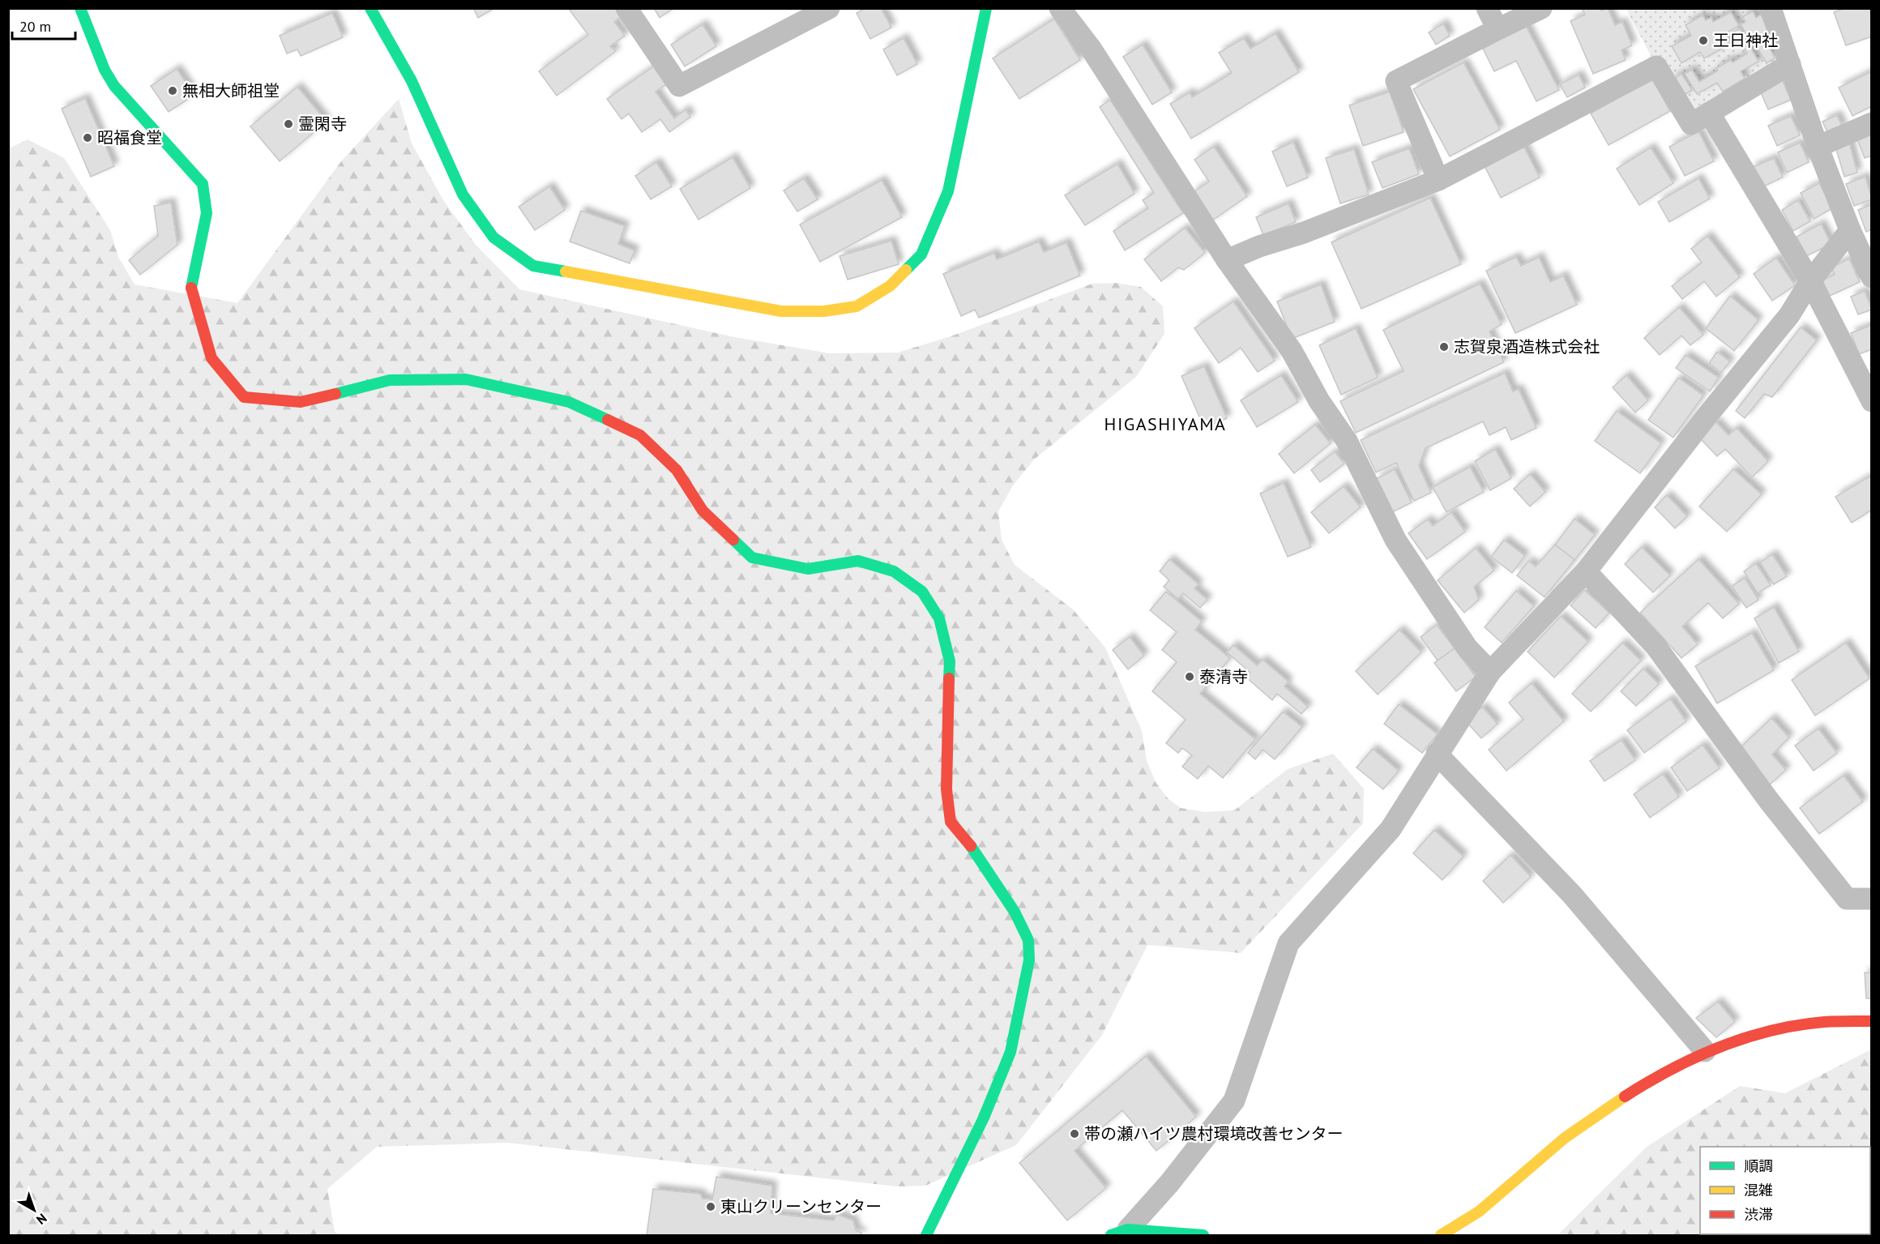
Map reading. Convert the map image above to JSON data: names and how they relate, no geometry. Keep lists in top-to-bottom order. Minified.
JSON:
{"districts":["HIGASHIYAMA"],"places":["王日神社","無相大師祖堂","霊閑寺","昭福食堂","志賀泉酒造株式会社","泰清寺","帯の瀬ハイツ農村環境改善センター","東山クリーンセンター"],"legend":["順調","混雑","渋滞"],"scale_bar":"20 m","north":"bottom right"}
